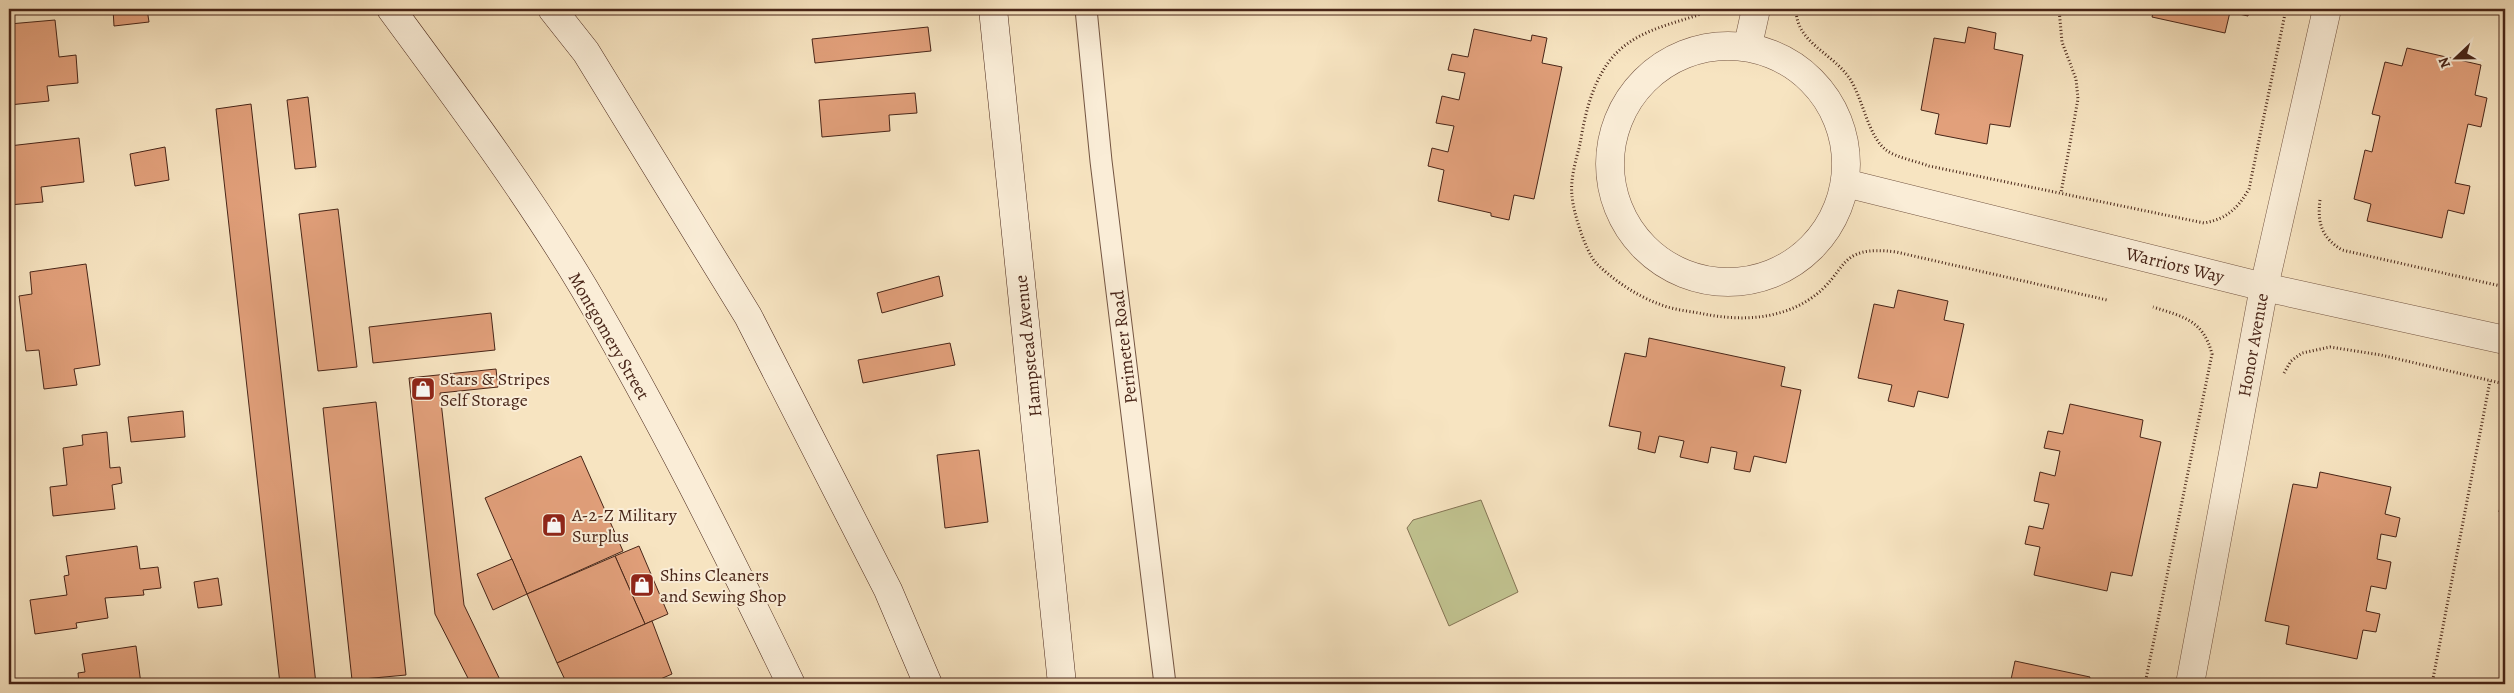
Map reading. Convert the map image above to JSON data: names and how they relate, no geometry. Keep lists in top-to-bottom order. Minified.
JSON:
{"streets":{"street":["Warriors Way","Montgomery Street","Honor Avenue","Hampstead Avenue"],"lane":["Perimeter Road"]},"crossings":[["Warriors Way","Honor Avenue"]],"places":{"shop":["Stars & Stripes Self Storage","A-2-Z Military Surplus","Shins Cleaners and Sewing Shop"]},"north":"left"}
